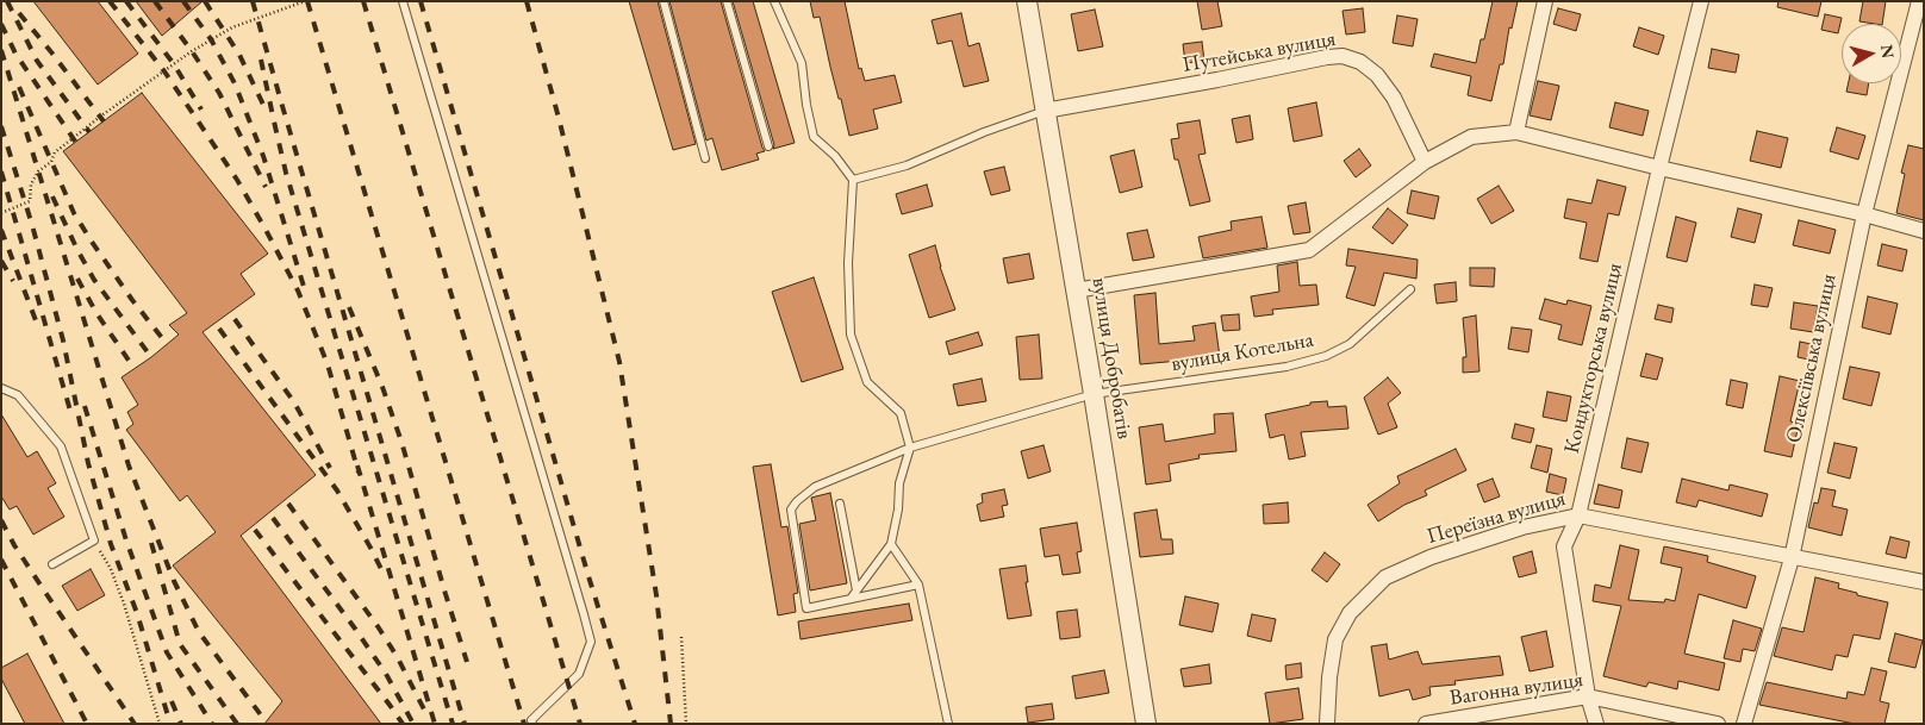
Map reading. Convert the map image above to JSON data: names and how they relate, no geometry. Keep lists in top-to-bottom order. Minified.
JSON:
{"streets":{"street":["Путейська вулиця","вулиця Добробатів","Кондукторська вулиця","Олексіївська вулиця","Переїзна вулиця","Вагонна вулиця"],"lane":["вулиця Котельна"]},"crossings":[["Путейська вулиця","вулиця Добробатів"],["вулиця Котельна","вулиця Добробатів"],["Кондукторська вулиця","Переїзна вулиця"],["Кондукторська вулиця","Вагонна вулиця"],["Олексіївська вулиця","Переїзна вулиця"]],"north":"right"}
